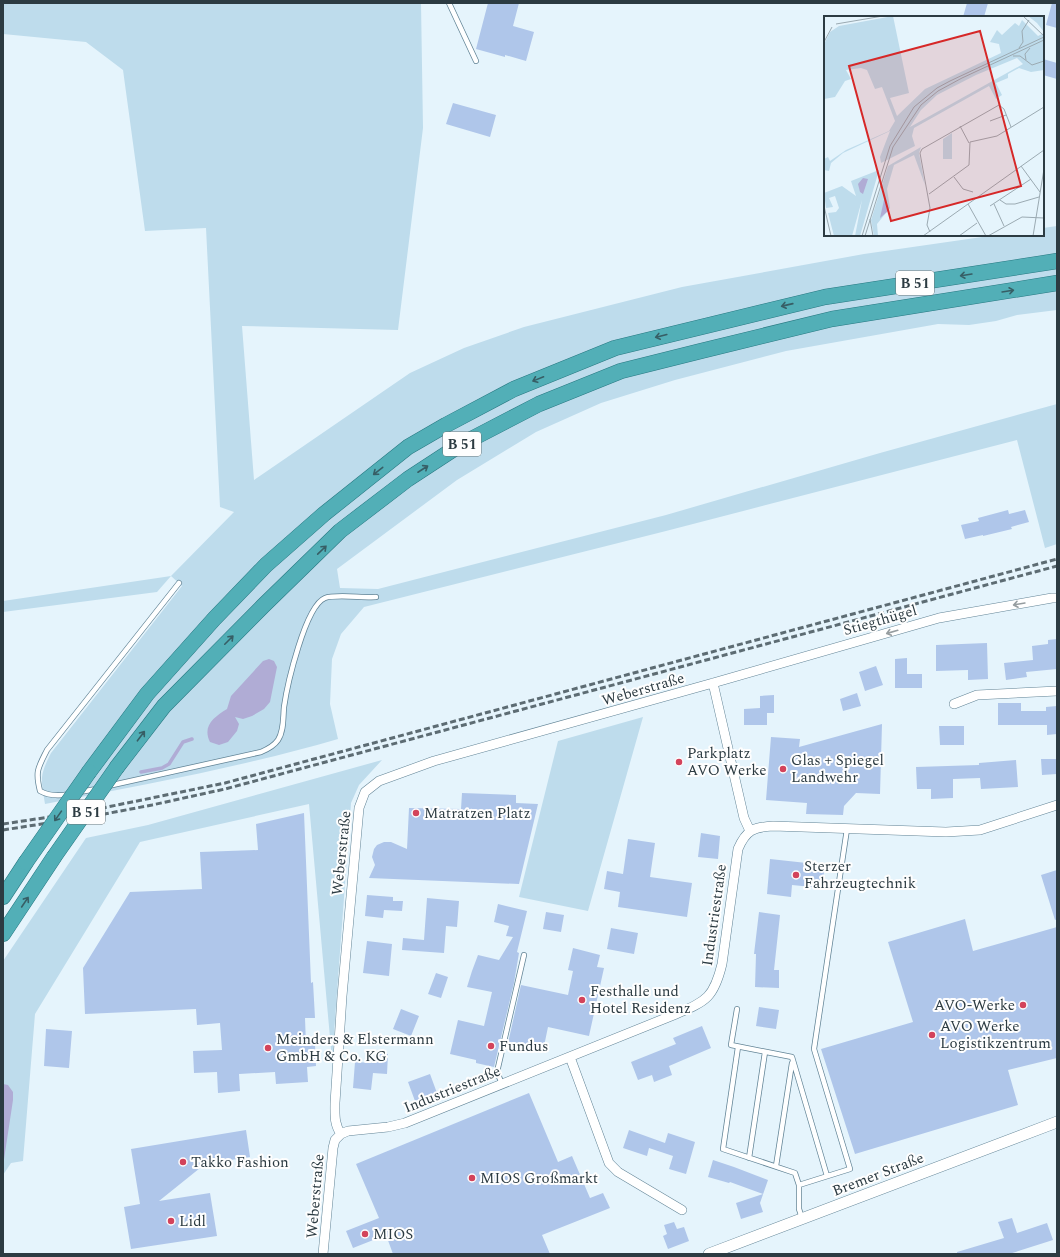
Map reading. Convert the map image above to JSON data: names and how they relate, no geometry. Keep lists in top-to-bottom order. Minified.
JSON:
{"streets":{"highway":["B 51"],"street":["Stiegthügel","Weberstraße","Industriestraße","Bremer Straße"]},"crossings":[["Stiegthügel","Weberstraße"],["Weberstraße","Industriestraße"]],"one_way":["Stiegthügel"],"places":["Parkplatz AVO Werke","Glas + Spiegel Landwehr","Matratzen Platz","Sterzer Fahrzeugtechnik","Festhalle und Hotel Residenz","AVO-Werke","AVO Werke Logistikzentrum","Fundus","Meinders & Elstermann GmbH & Co. KG","Takko Fashion","MIOS Großmarkt","Lidl","MIOS"]}
